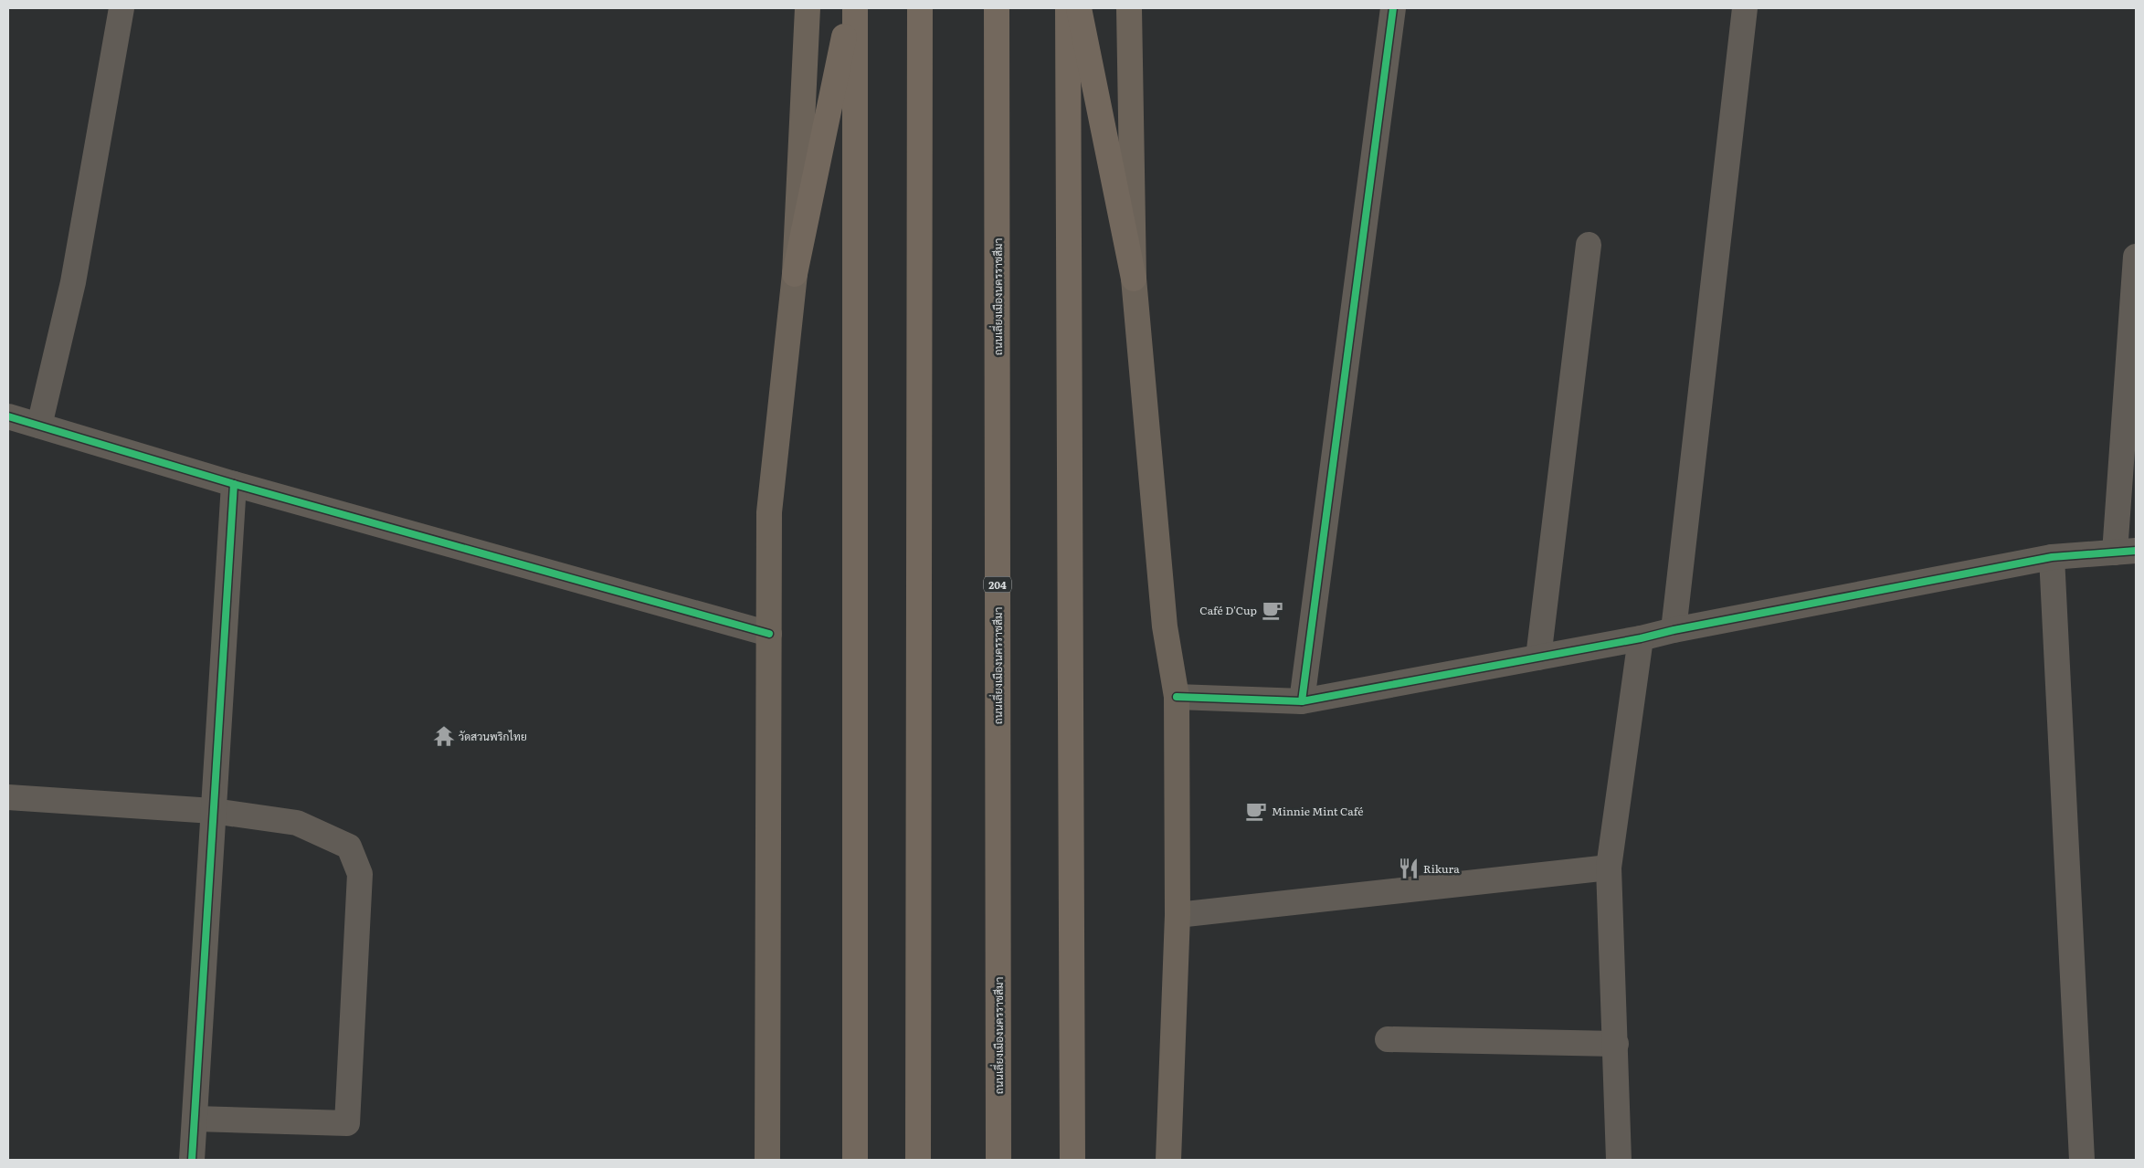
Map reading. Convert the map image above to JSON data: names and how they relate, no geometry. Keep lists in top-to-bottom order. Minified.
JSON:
{"streets":{"highway":["ถนนเลี่ยงเมืองนครราชสีมา","204"]},"places":{"cafe":["Café D'Cup","Minnie Mint Café"],"temple":["วัดสวนพริกไทย"],"restaurant":["Rikura"]}}
